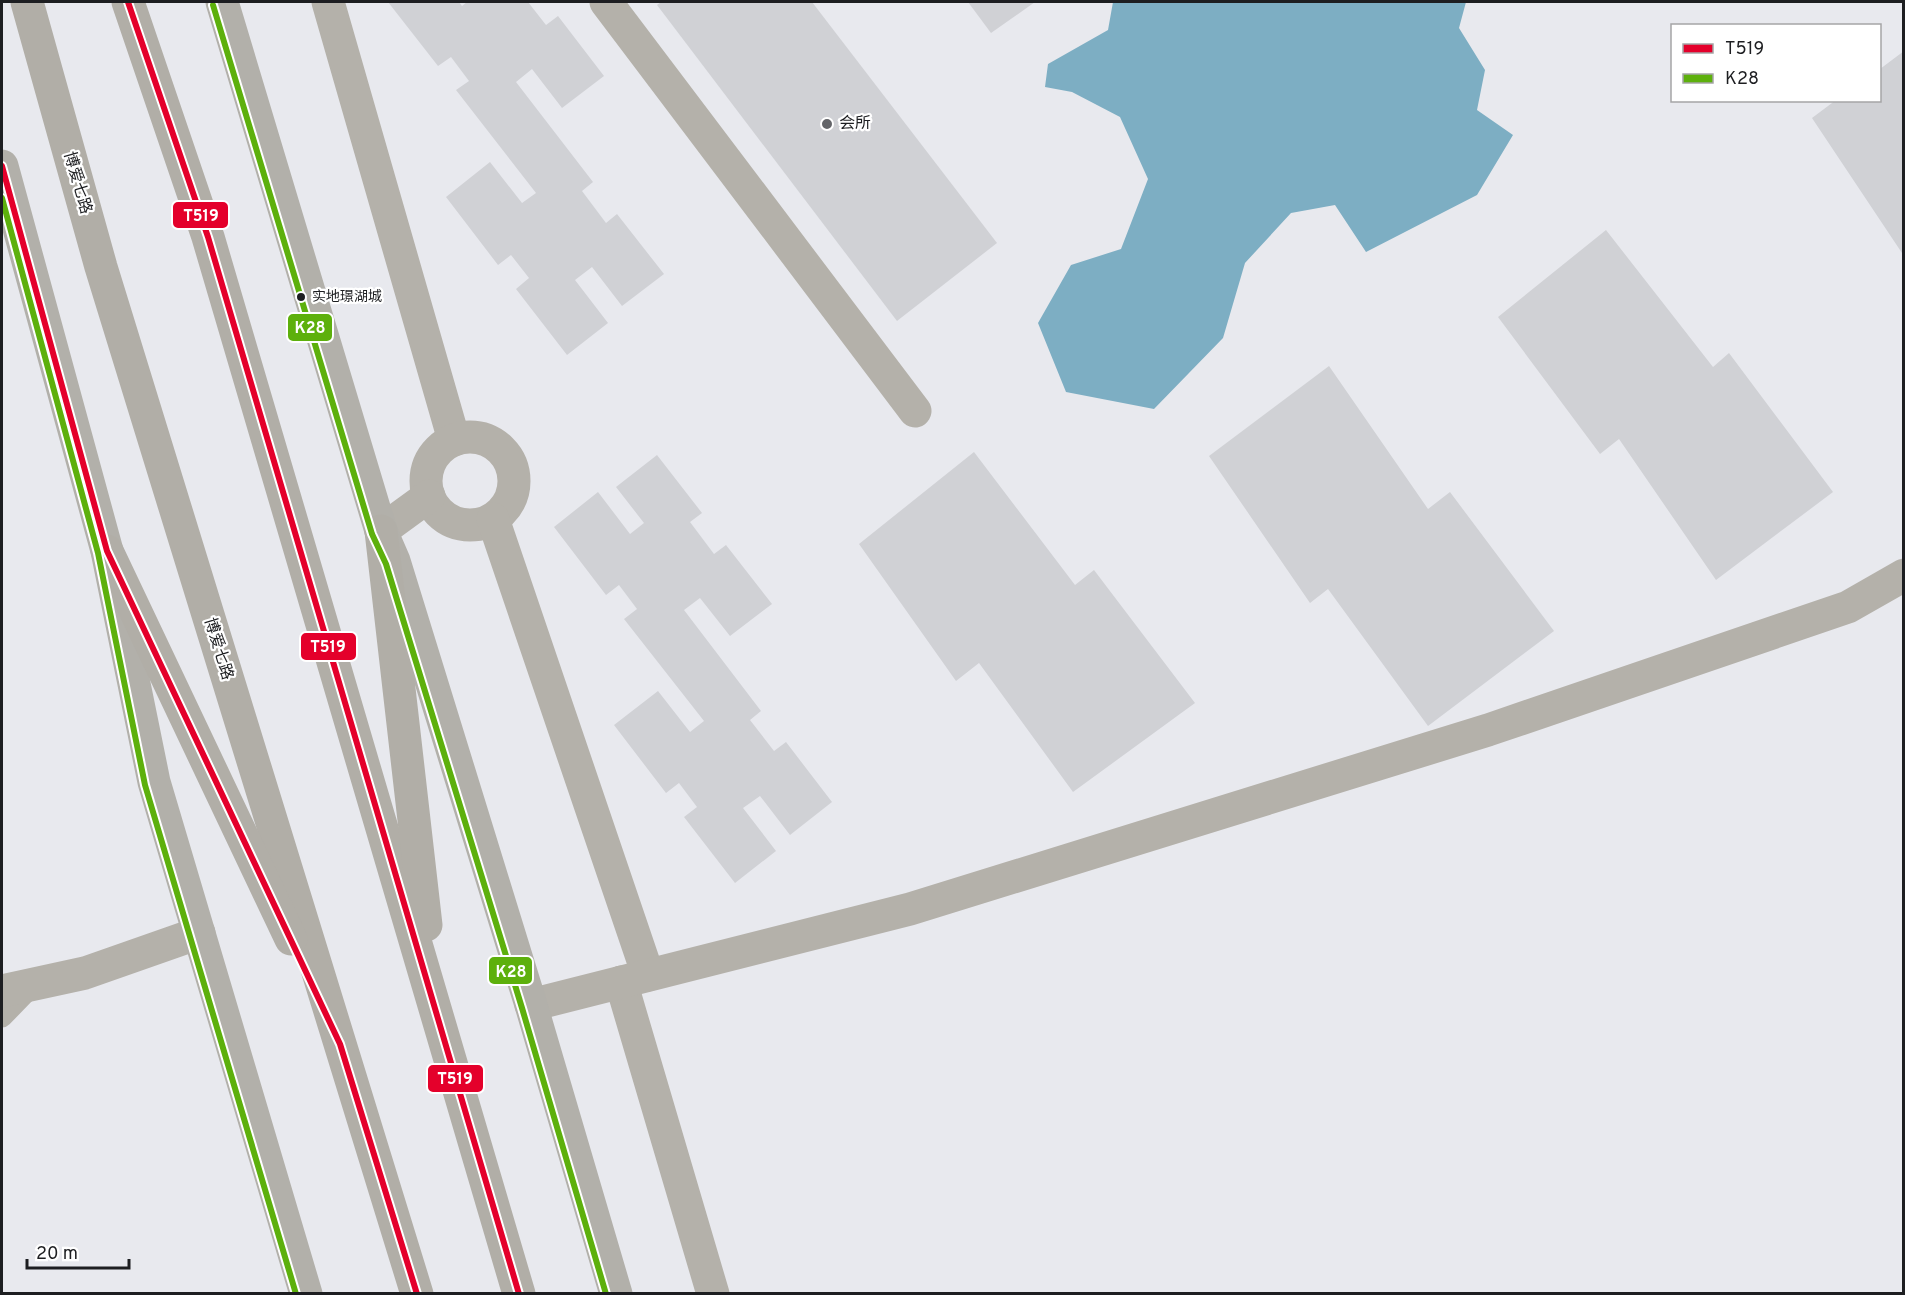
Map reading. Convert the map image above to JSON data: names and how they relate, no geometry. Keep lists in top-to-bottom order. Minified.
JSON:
{"streets":{"highway":["博爱七路"]},"places":["会所","实地璟湖城"],"lines":["transit line T519","transit line K28"],"legend":["T519","K28"],"scale_bar":"20 m"}
